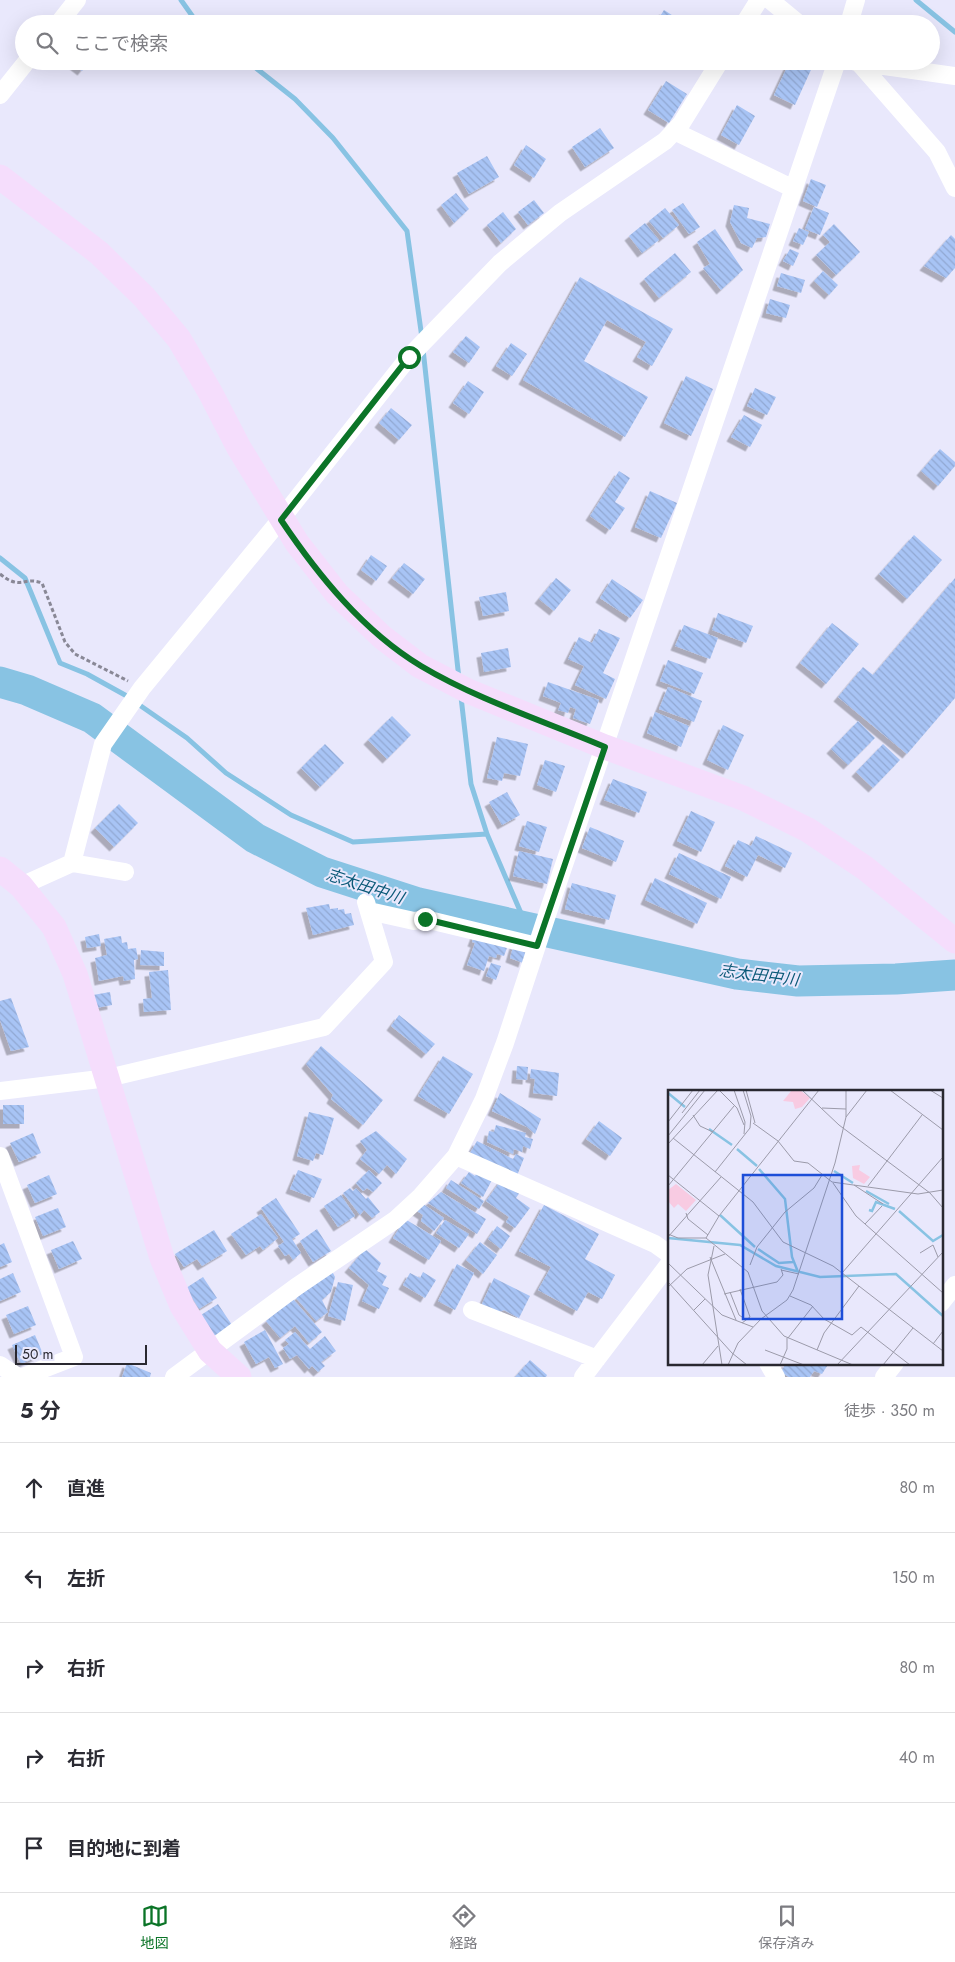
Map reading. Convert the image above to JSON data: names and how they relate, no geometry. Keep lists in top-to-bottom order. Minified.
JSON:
{"water":["志太田中川"],"scale_bar":"50 m","page":{"search":"ここで検索","scale":"50 m","heading":["5 分","徒歩 · 350 m"],"list":[["直進","80 m"],["左折","150 m"],["右折","80 m"],["右折","40 m"],"目的地に到着"],"nav":["地図","経路","保存済み"]}}
